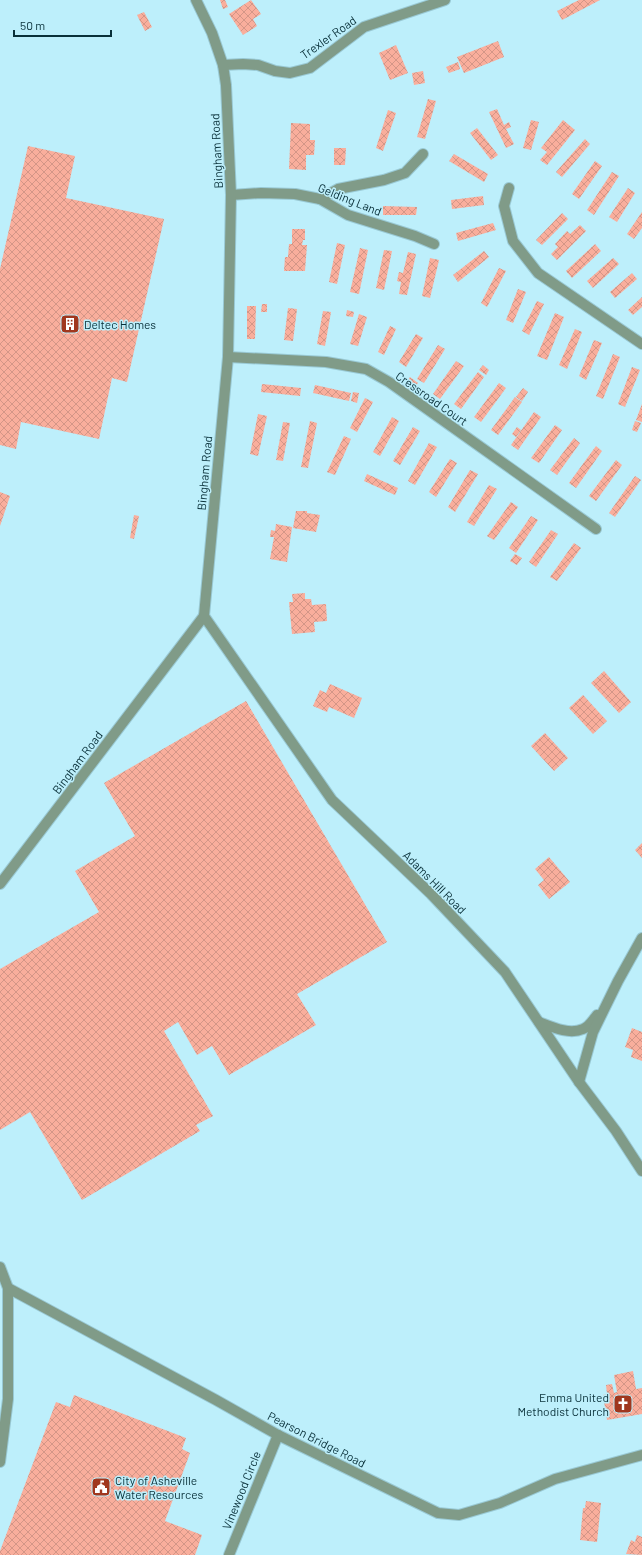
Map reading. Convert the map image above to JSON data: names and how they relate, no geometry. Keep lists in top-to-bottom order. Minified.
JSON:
{"streets":{"street":["Trexler Road","Bingham Road","Gelding Land","Cressroad Court","Adams Hill Road","Pearson Bridge Road","Vinewood Circle"]},"crossings":[["Trexler Road","Bingham Road"],["Bingham Road","Gelding Land"],["Bingham Road","Cressroad Court"],["Bingham Road","Adams Hill Road"],["Pearson Bridge Road","Vinewood Circle"]],"places":{"building":["Deltec Homes"],"church":["Emma United Methodist Church"],"public building":["City of Asheville Water Resources"]},"scale_bar":"50 m"}
